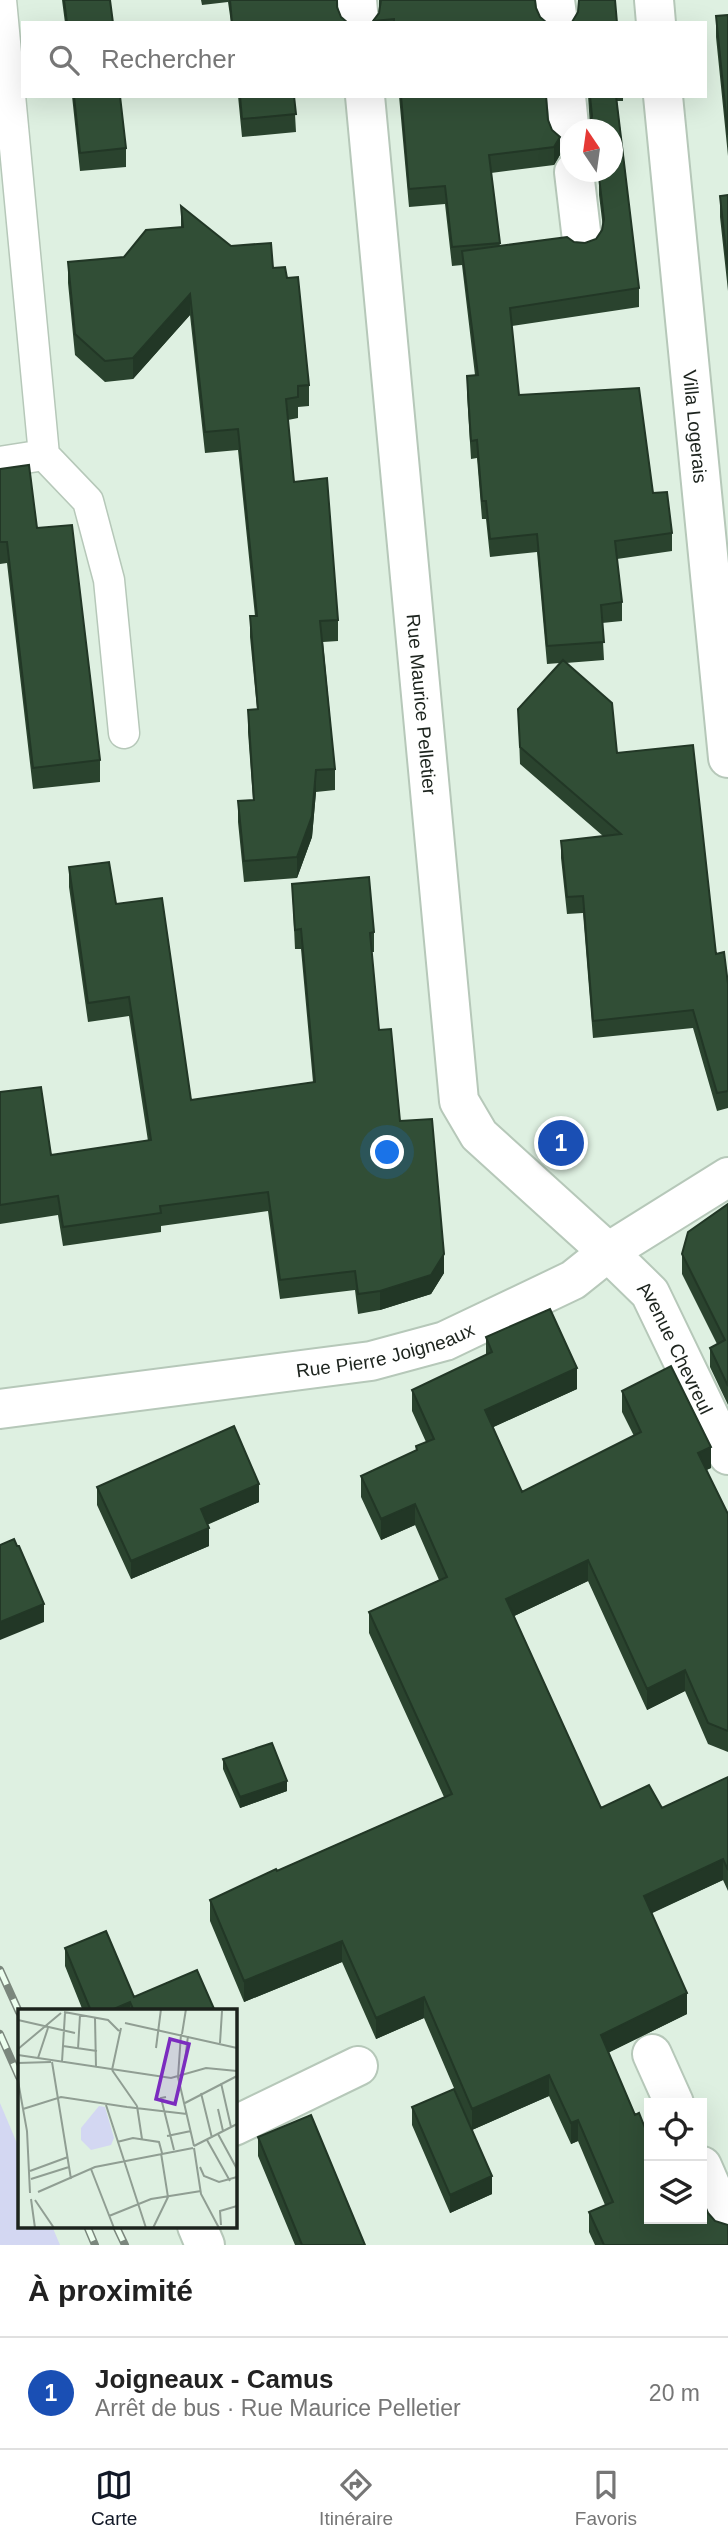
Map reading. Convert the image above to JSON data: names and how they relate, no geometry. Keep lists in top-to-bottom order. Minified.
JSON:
{"streets":{"street":["Villa Logerais","Rue Maurice Pelletier","Rue Pierre Joigneaux","Avenue Chevreul"]},"crossings":[["Rue Maurice Pelletier","Rue Pierre Joigneaux"],["Rue Maurice Pelletier","Avenue Chevreul"],["Rue Pierre Joigneaux","Avenue Chevreul"]],"north":"top","page":{"search":"Rechercher","pins":"1","heading":"À proximité","list":[{"mark":"1","name":"Joigneaux - Camus","note":"Arrêt de bus · Rue Maurice Pelletier","value":"20 m"}],"nav":["Carte","Itinéraire","Favoris"]}}
